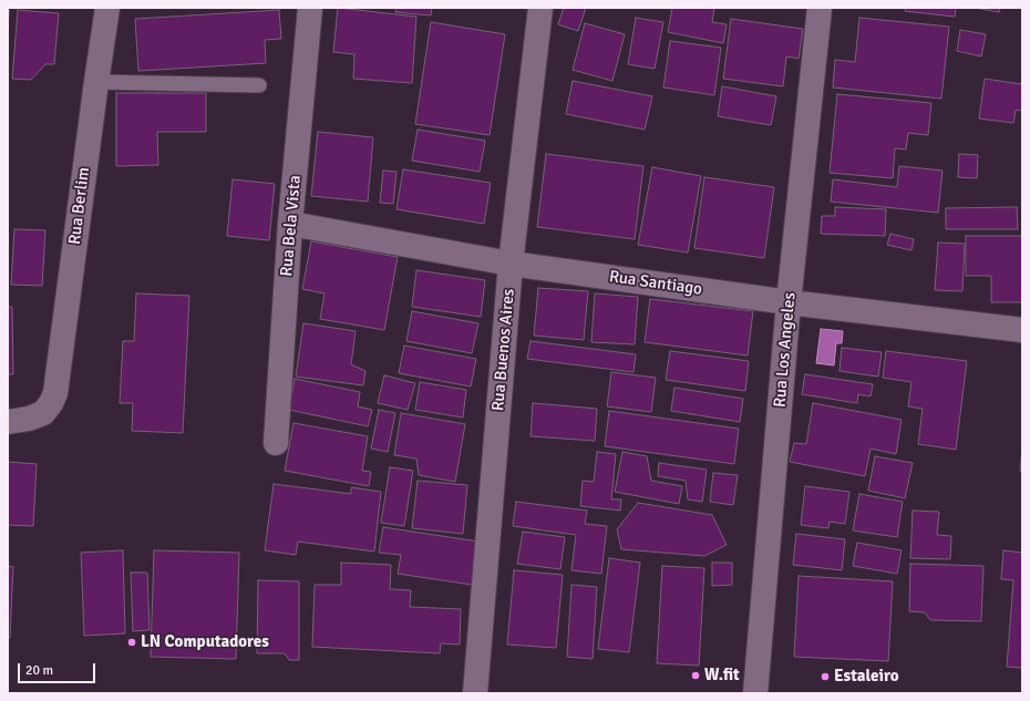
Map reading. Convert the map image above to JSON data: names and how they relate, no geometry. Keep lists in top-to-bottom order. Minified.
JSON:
{"streets":{"street":["Rua Berlim","Rua Bela Vista","Rua Santiago","Rua Buenos Aires","Rua Los Angeles"]},"crossings":[["Rua Bela Vista","Rua Santiago"],["Rua Santiago","Rua Buenos Aires"],["Rua Santiago","Rua Los Angeles"]],"places":["LN Computadores","W.fit","Estaleiro"],"scale_bar":"20 m"}
